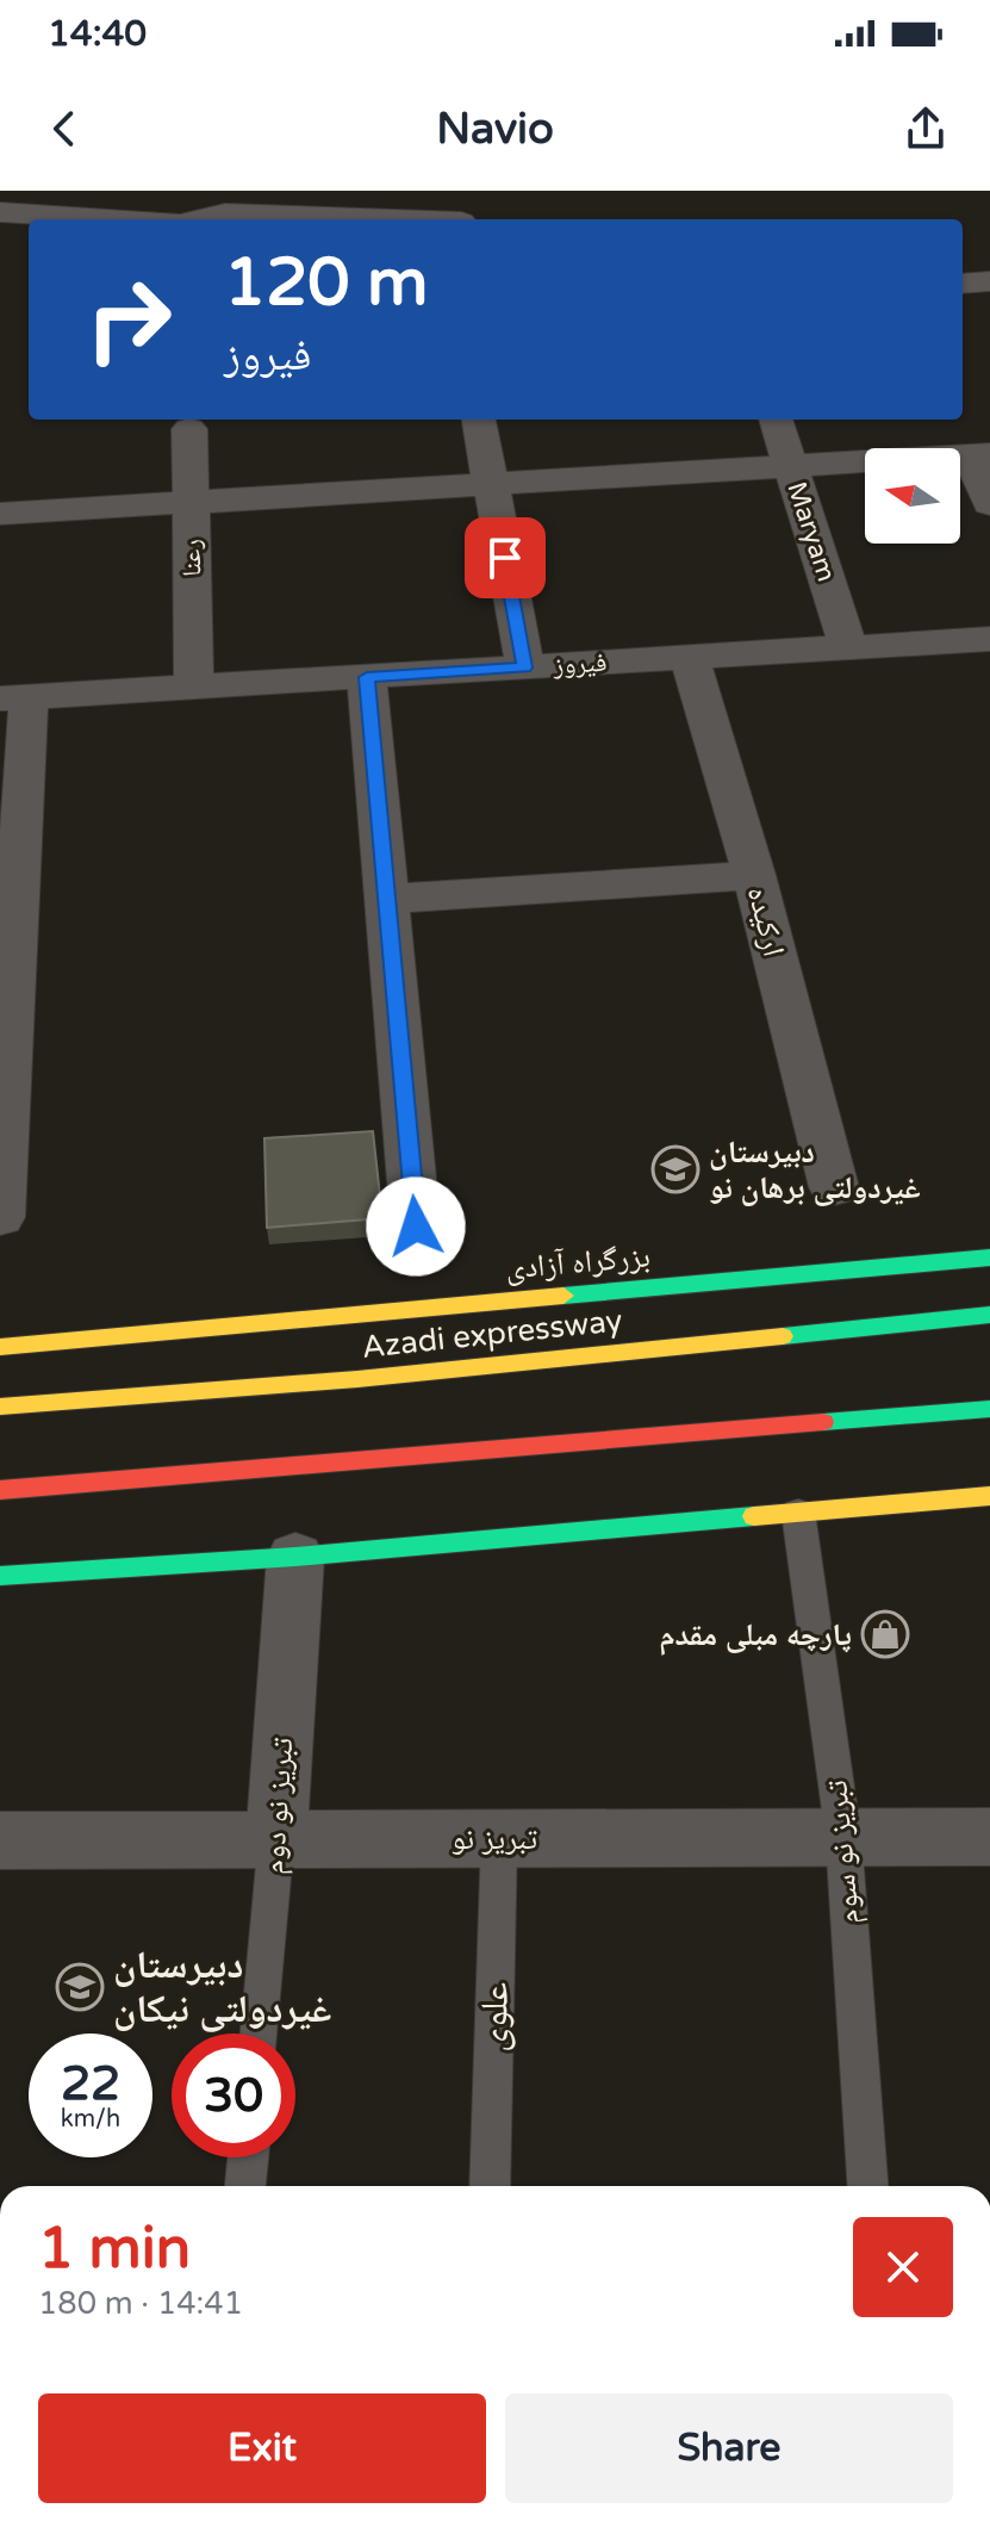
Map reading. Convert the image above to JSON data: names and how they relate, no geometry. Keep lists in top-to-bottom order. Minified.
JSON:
{"streets":{"highway":["بزرگراه آزادی","Azadi expressway"],"street":["Maryam","رعنا","فیروز","ارکیده","تبریز نو دوم","تبریز نو"],"lane":["تبریز نو سوم","علوی"]},"crossings":[["Maryam","فیروز"],["رعنا","فیروز"],["فیروز","ارکیده"],["تبریز نو دوم","تبریز نو"],["تبریز نو","تبریز نو سوم"],["تبریز نو","علوی"]],"places":{"school or university":["دبیرستان غیردولتی برهان نو","دبیرستان غیردولتی نیکان"],"shop":["پارچه مبلی مقدم"]},"north":"left","page":{"status":"14:40","header":"Navio","turn":["120 m","فیروز"],"speed":"22 km/h","limit":"30","heading":["1 min","180 m · 14:41"],"buttons":["Exit","Share"]}}
